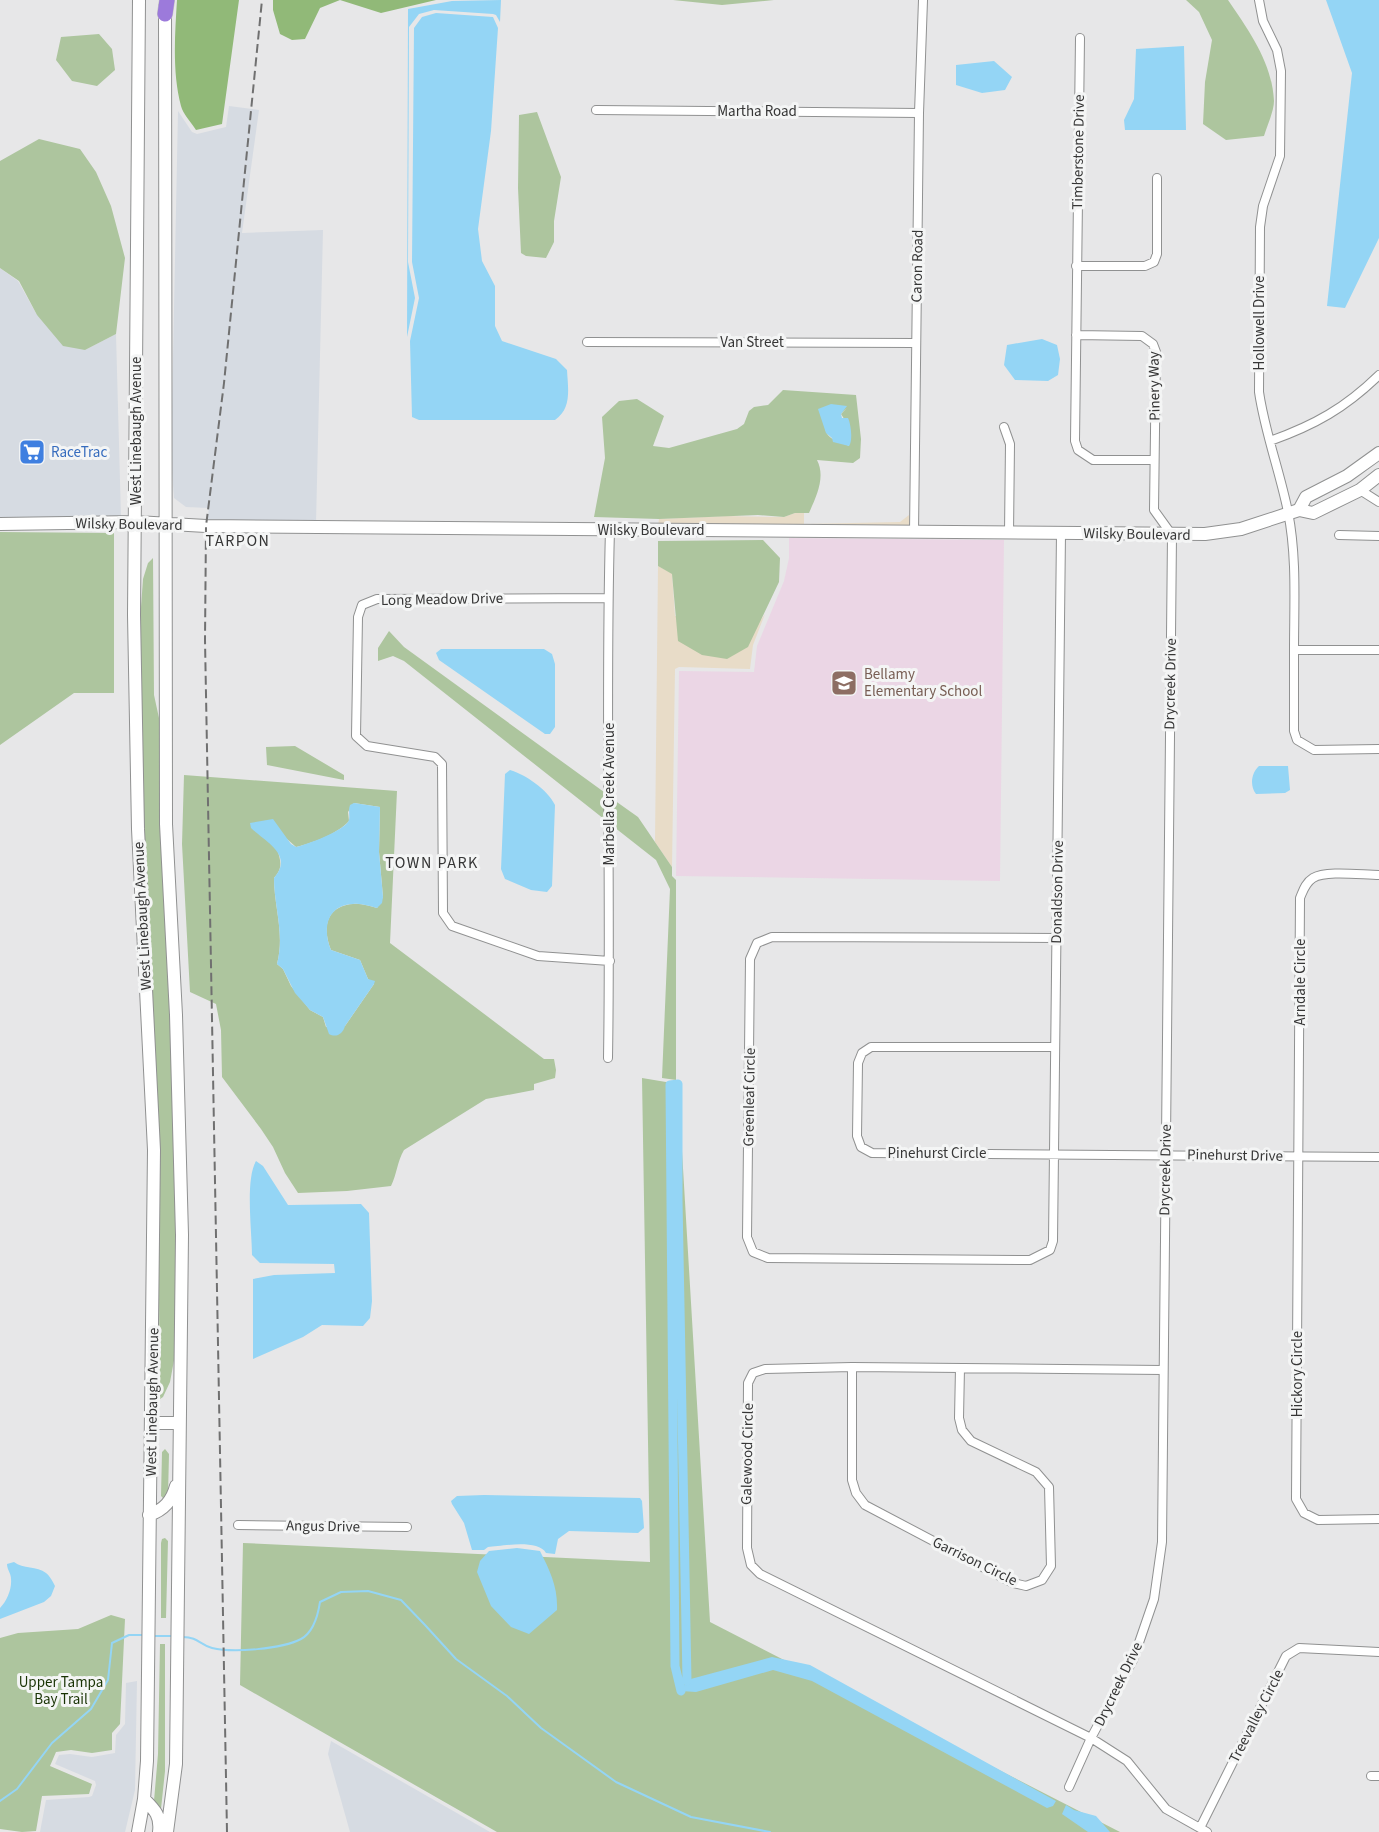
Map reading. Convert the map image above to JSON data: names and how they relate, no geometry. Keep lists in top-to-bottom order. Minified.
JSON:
{"streets":{"main road":["West Linebaugh Avenue","Wilsky Boulevard"],"street":["Martha Road","Timberstone Drive","Caron Road","Hollowell Drive","Van Street","Pinery Way","Long Meadow Drive","Drycreek Drive","Marbella Creek Avenue","Donaldson Drive","Arndale Circle","Greenleaf Circle","Pinehurst Circle","Pinehurst Drive","Hickory Circle","Galewood Circle","Angus Drive","Garrison Circle","Treevalley Circle"]},"crossings":[["Martha Road","Caron Road"],["Caron Road","Van Street"],["Caron Road","Wilsky Boulevard"],["Hollowell Drive","Wilsky Boulevard"],["Pinery Way","Wilsky Boulevard"],["Pinery Way","Drycreek Drive"],["West Linebaugh Avenue","Wilsky Boulevard"],["Wilsky Boulevard","Drycreek Drive"],["Wilsky Boulevard","Marbella Creek Avenue"],["Wilsky Boulevard","Donaldson Drive"],["Long Meadow Drive","Marbella Creek Avenue"],["Drycreek Drive","Pinehurst Drive"],["Drycreek Drive","Galewood Circle"],["Donaldson Drive","Greenleaf Circle"],["Donaldson Drive","Pinehurst Circle"],["Donaldson Drive","Pinehurst Drive"],["Arndale Circle","Pinehurst Drive"],["Arndale Circle","Hickory Circle"],["Pinehurst Circle","Pinehurst Drive"],["Pinehurst Drive","Hickory Circle"],["Galewood Circle","Garrison Circle"]],"districts":["TARPON","TOWN PARK"],"parks":["Upper Tampa Bay Trail"],"places":{"supermarket":["RaceTrac"],"school or university":["Bellamy Elementary School"]}}
